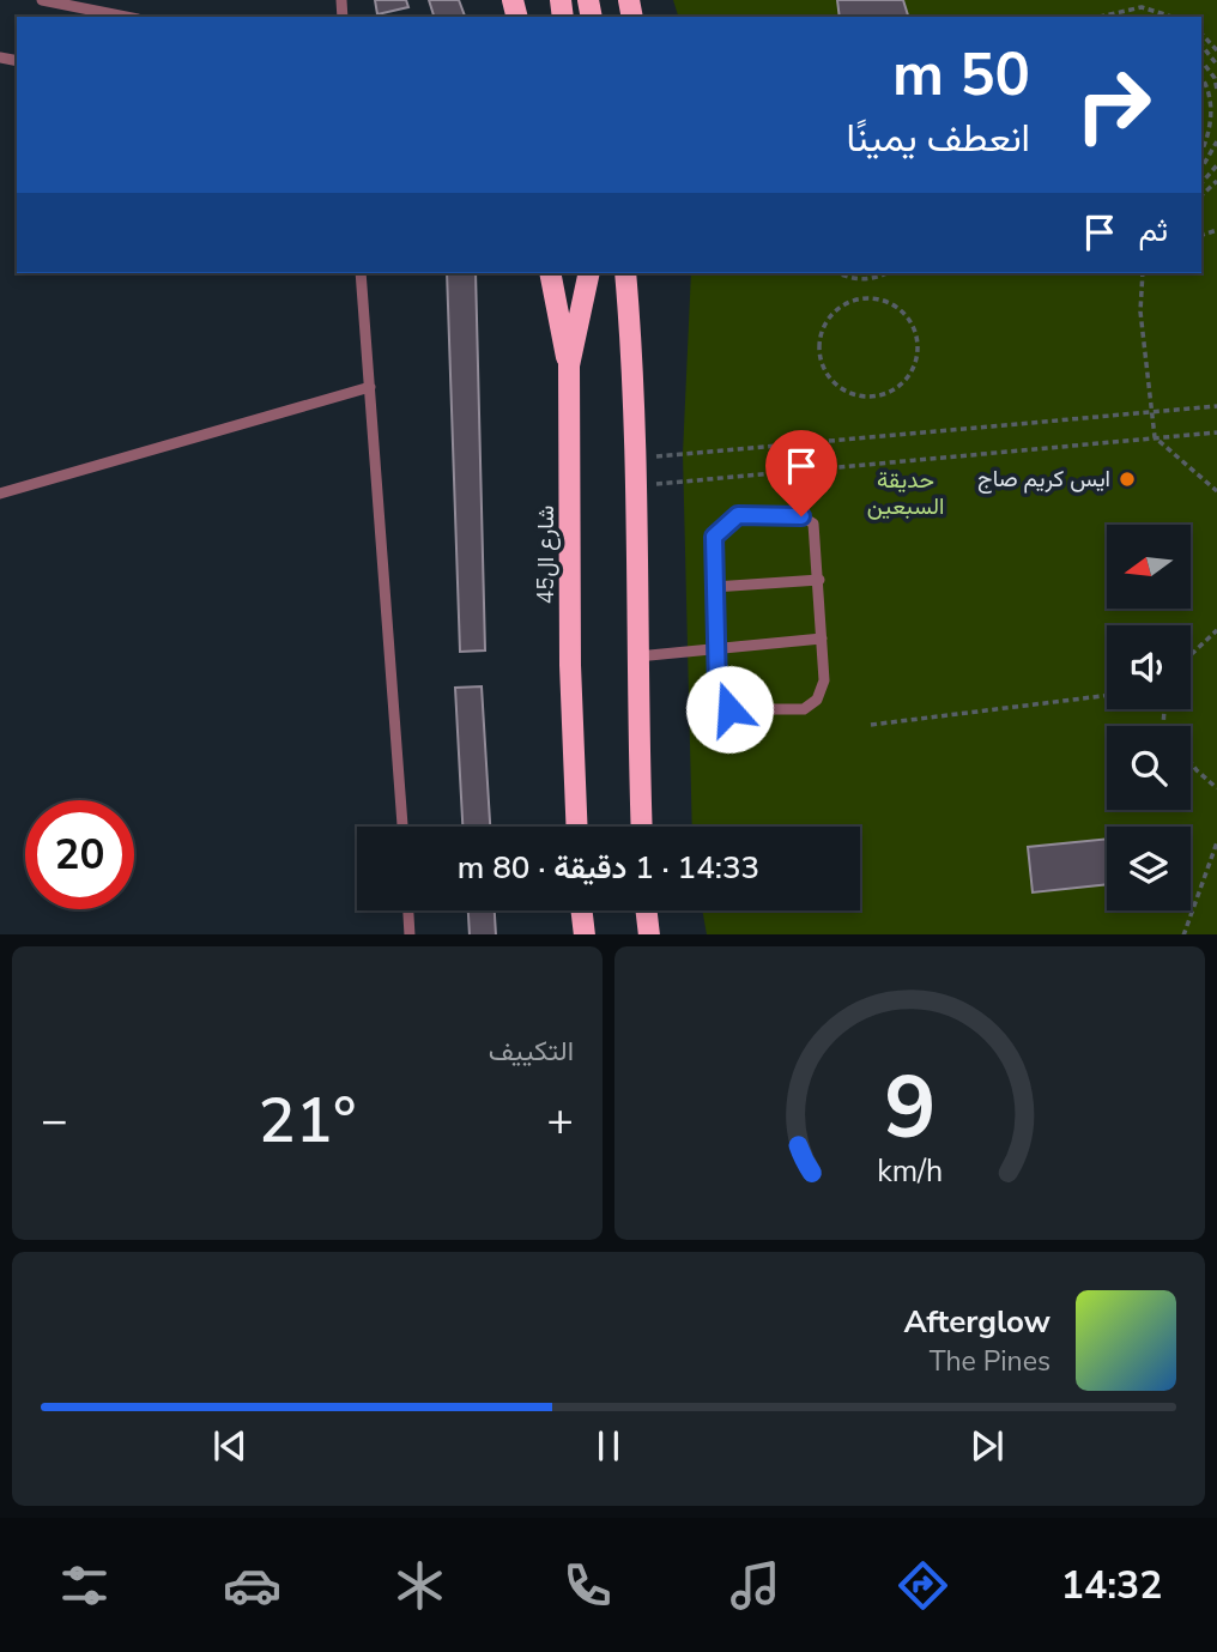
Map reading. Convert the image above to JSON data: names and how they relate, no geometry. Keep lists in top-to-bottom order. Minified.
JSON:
{"streets":{"main road":["شارع ال45"]},"parks":["حديقة السبعين"],"places":["ايس كريم صاج"],"north":"left","page":{"turn":["50 m","انعطف يمينًا"],"then":"ثم","limit":"20","trip":"14:33 · 1 دقيقة · 80 m","tile":"التكييف","heat":["−","21°","+"],"song":["Afterglow","The Pines"],"tabs":"14:32","gauge":["9","km/h"]}}
